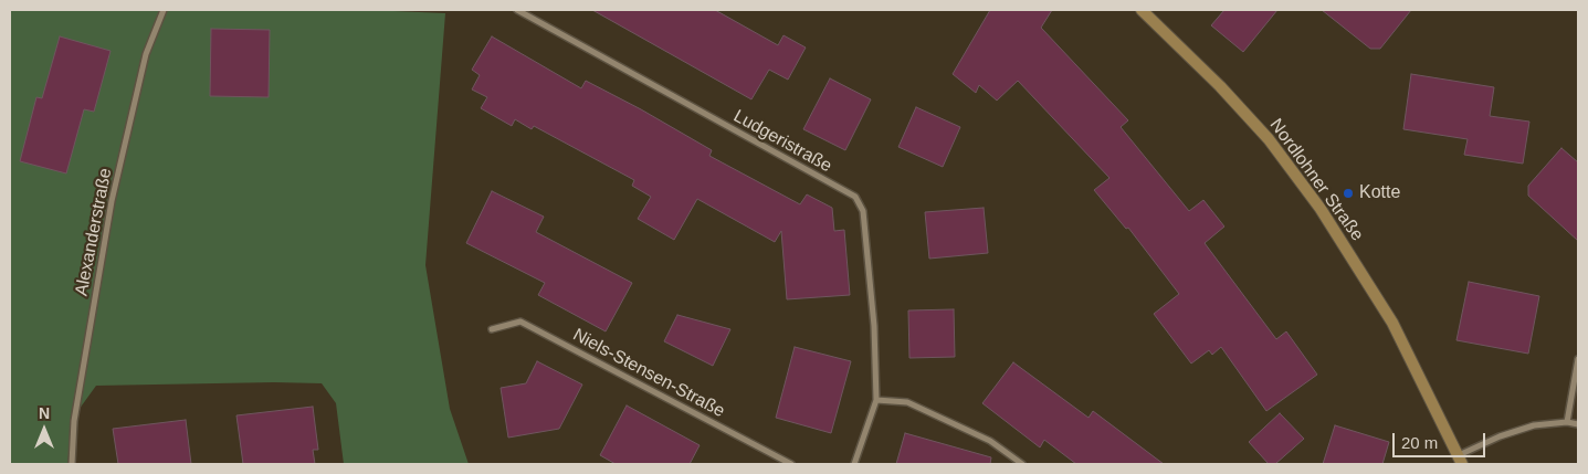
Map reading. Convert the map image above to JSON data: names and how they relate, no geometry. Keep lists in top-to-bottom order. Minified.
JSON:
{"streets":{"street":["Ludgeristraße","Nordlohner Straße","Alexanderstraße","Niels-Stensen-Straße"]},"places":["Kotte"],"scale_bar":"20 m","north":"top"}
